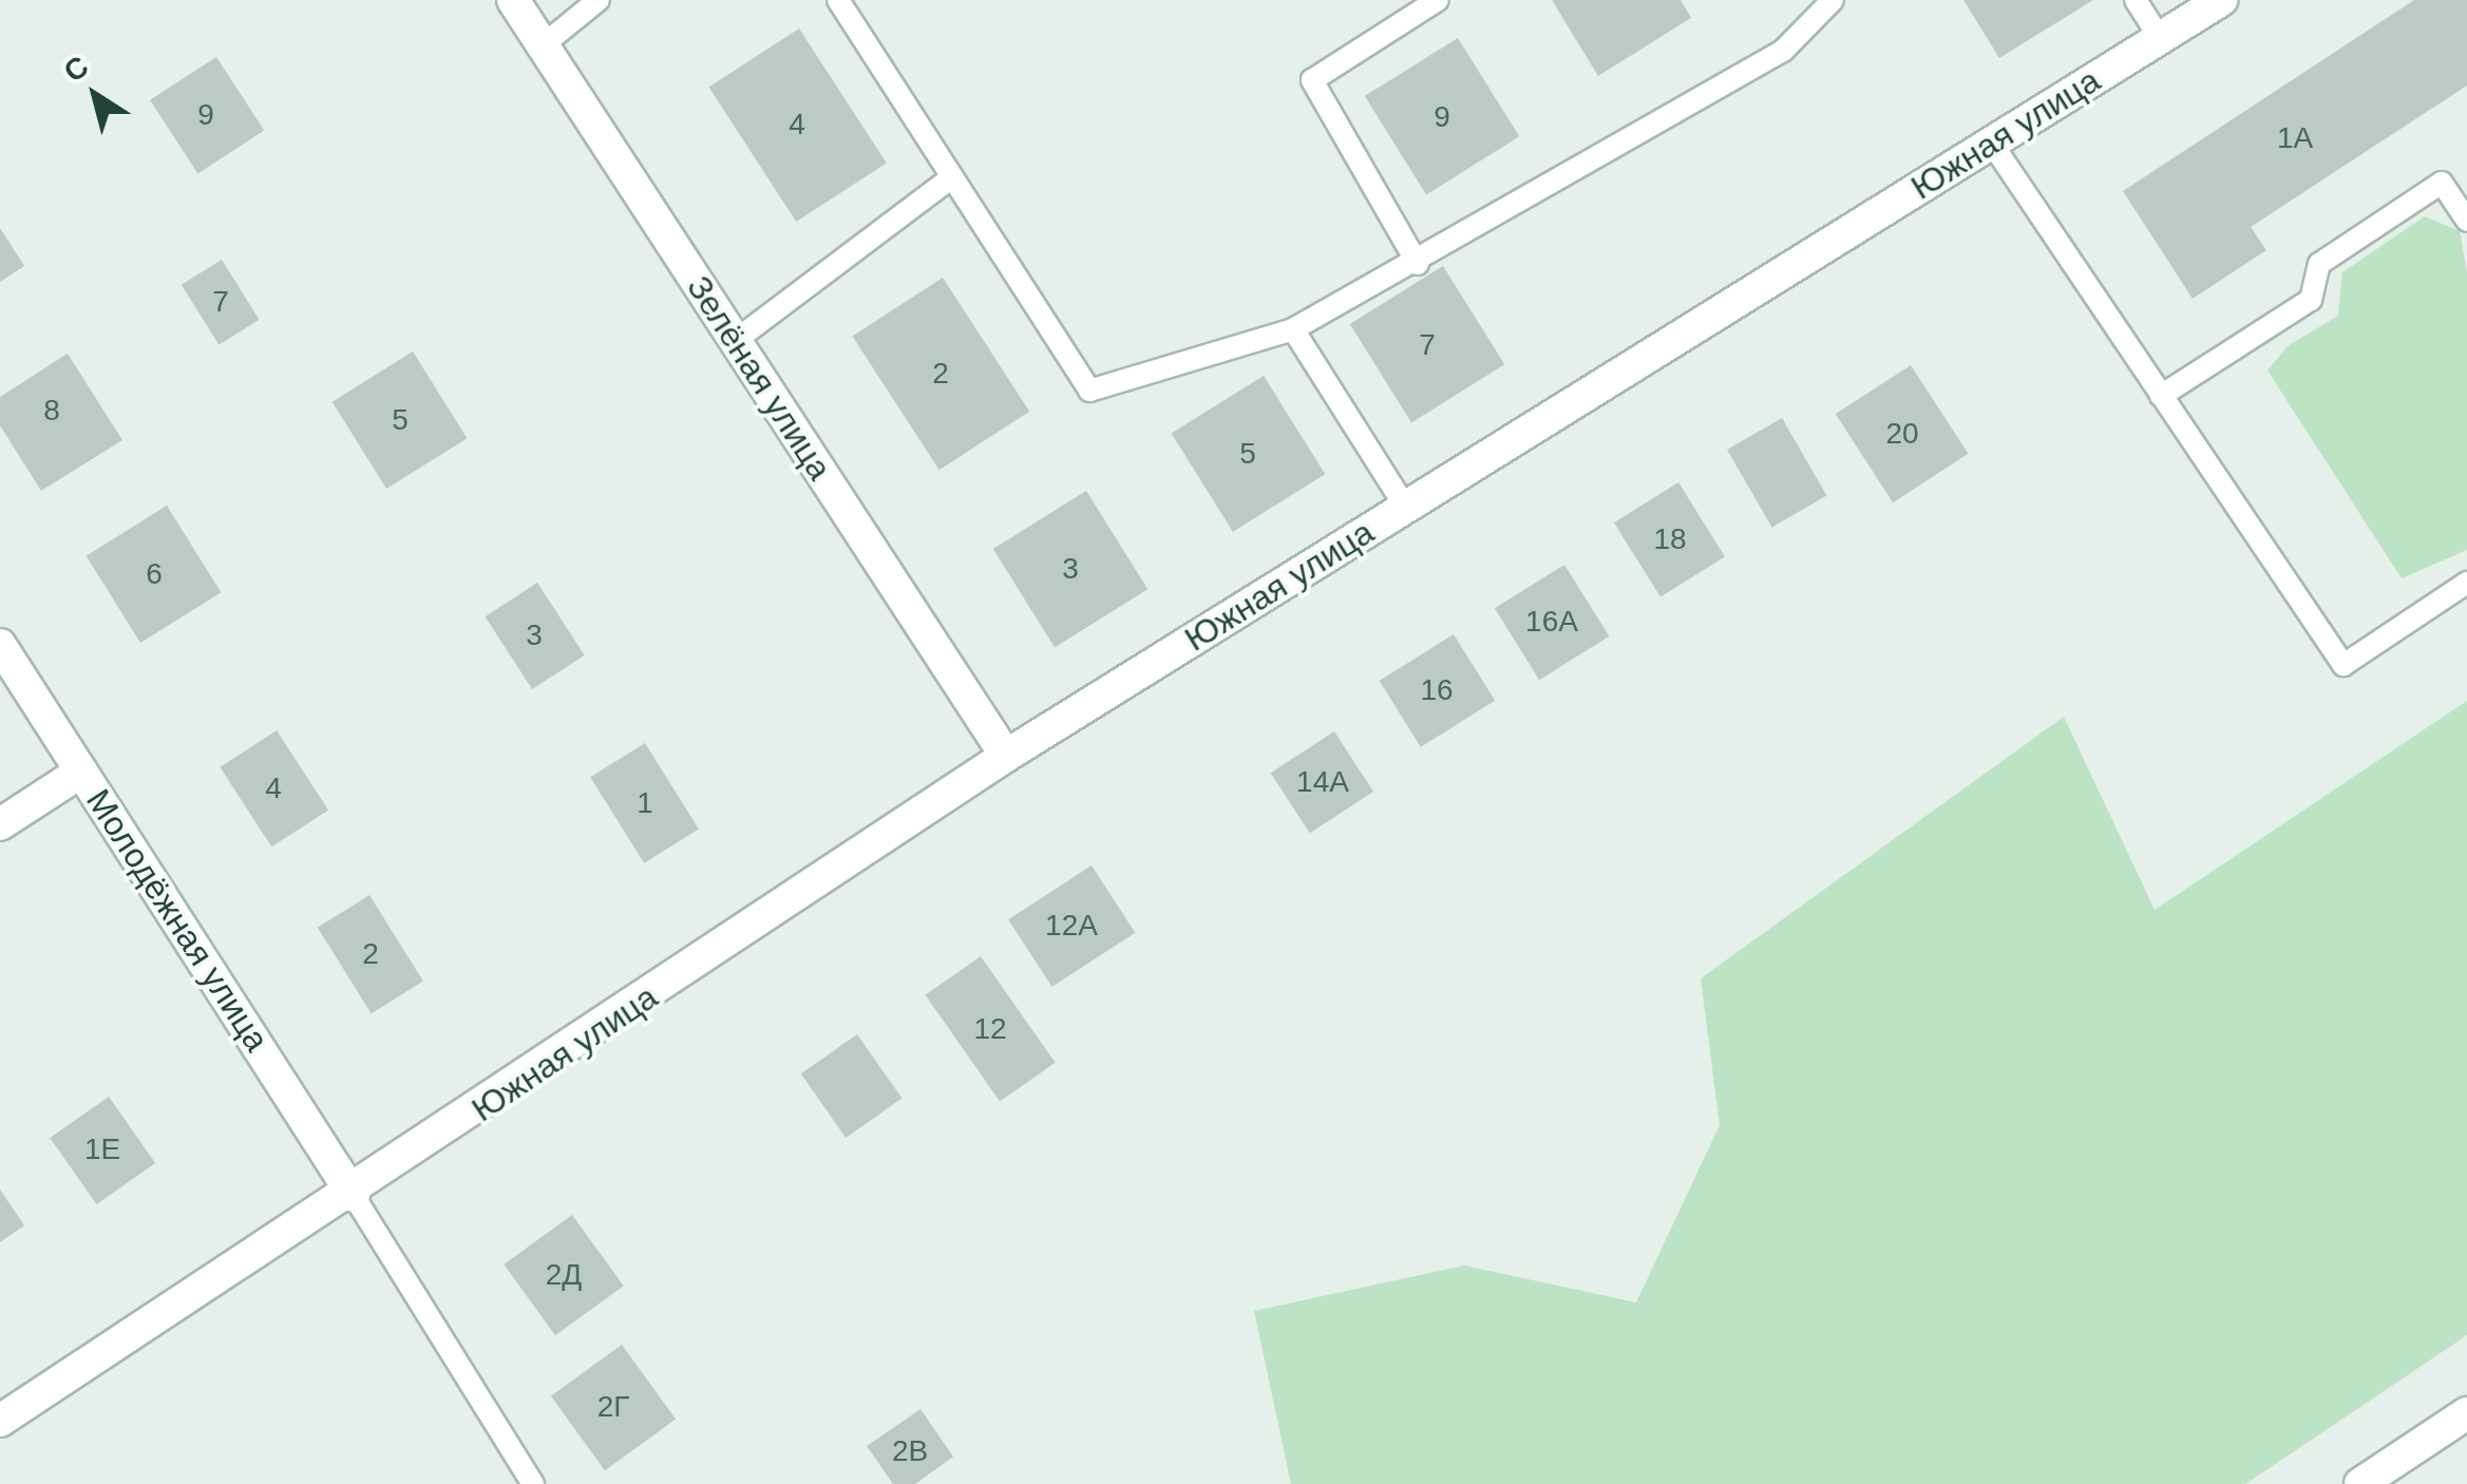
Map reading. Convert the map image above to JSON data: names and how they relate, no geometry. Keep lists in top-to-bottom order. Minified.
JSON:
{"streets":{"street":["Южная улица","Зелёная улица","Молодёжная улица"]},"crossings":[["Южная улица","Зелёная улица"],["Южная улица","Молодёжная улица"]],"house_numbers":["9","9","4","1А","7","7","2","8","5","20","5","18","3","6","16А","3","16","14А","4","1","12А","2","12","1Е","2Д","2Г","2В"],"north":"top left"}
